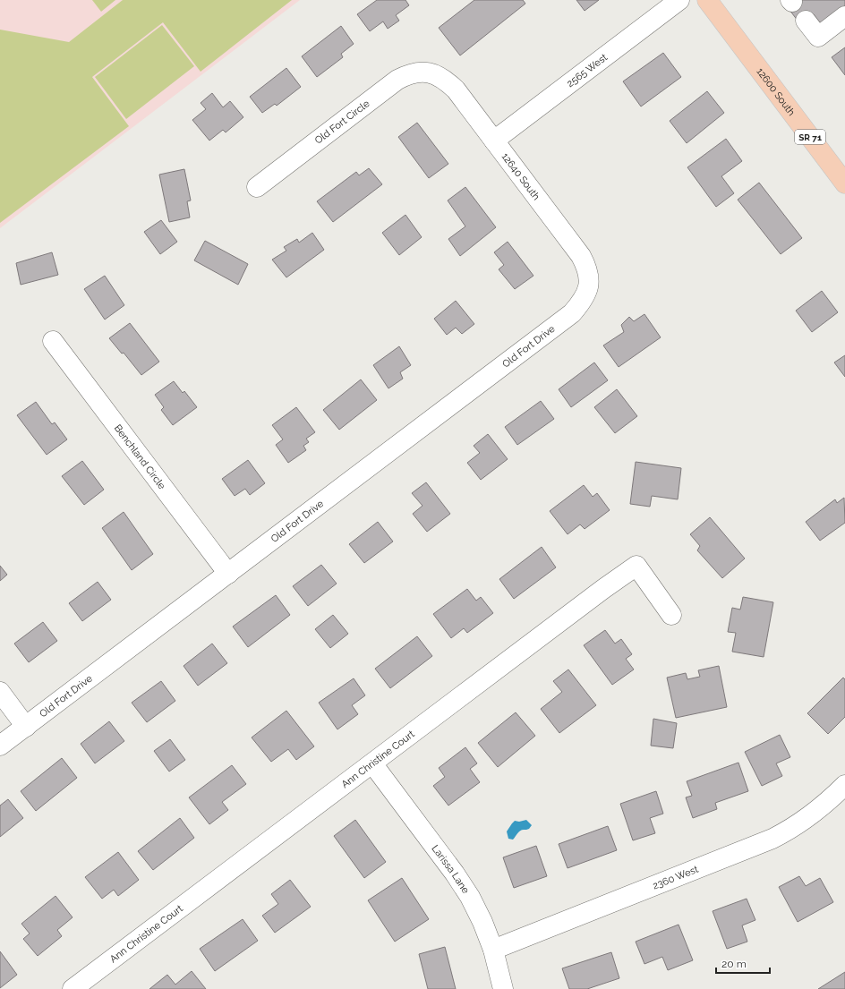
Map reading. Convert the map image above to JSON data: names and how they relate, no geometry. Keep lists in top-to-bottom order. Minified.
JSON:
{"streets":{"main road":["12600 South","SR 71"],"street":["2565 West","Old Fort Circle","12640 South","Old Fort Drive","Benchland Circle","Ann Christine Court","Larissa Lane","2360 West"]},"crossings":[["2565 West","12640 South"],["Old Fort Circle","12640 South"],["12640 South","Old Fort Drive"],["Old Fort Drive","Benchland Circle"],["Ann Christine Court","Larissa Lane"],["Larissa Lane","2360 West"]],"scale_bar":"20 m"}
